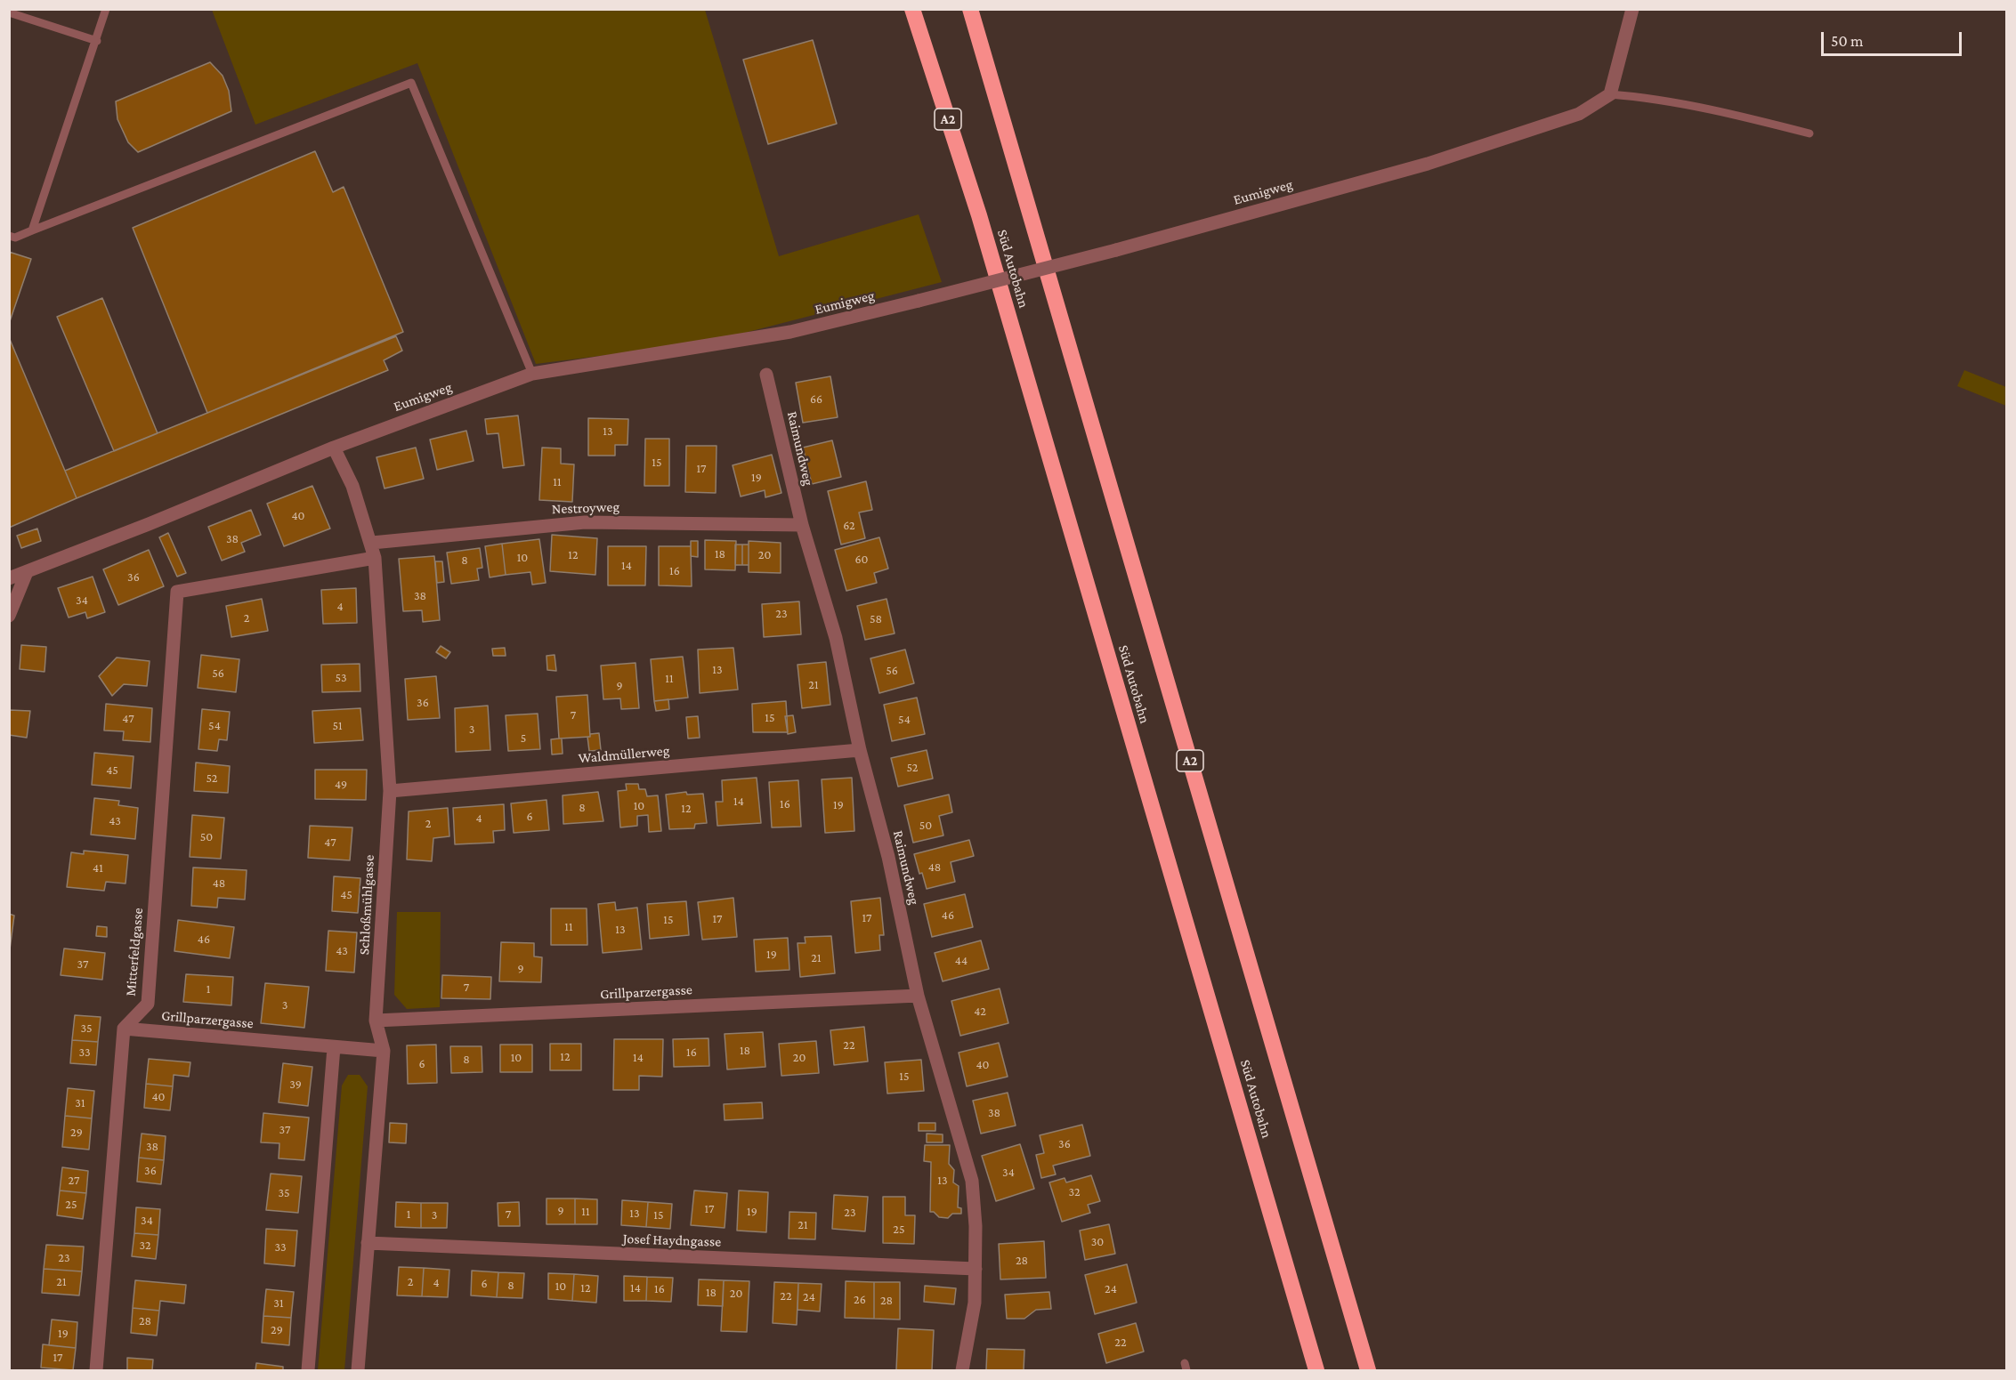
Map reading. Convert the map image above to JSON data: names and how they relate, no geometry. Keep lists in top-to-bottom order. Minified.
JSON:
{"streets":{"highway":["A2","Süd Autobahn"],"street":["Eumigweg","Raimundweg","Nestroyweg","Waldmüllerweg","Schloßmühlgasse","Mitterfeldgasse","Grillparzergasse","Josef Haydngasse"]},"crossings":[["Eumigweg","Schloßmühlgasse"],["Raimundweg","Nestroyweg"],["Raimundweg","Waldmüllerweg"],["Raimundweg","Grillparzergasse"],["Raimundweg","Josef Haydngasse"],["Nestroyweg","Schloßmühlgasse"],["Waldmüllerweg","Schloßmühlgasse"],["Schloßmühlgasse","Mitterfeldgasse"],["Schloßmühlgasse","Grillparzergasse"],["Schloßmühlgasse","Josef Haydngasse"],["Mitterfeldgasse","Grillparzergasse"]],"house_numbers":["66","13","15","17","19","11","40","62","38","18","12","20","10","60","8","14","16","36","38","34","4","23","2","58","13","56","56","53","11","21","9","36","7","15","47","54","54","51","3","5","52","45","52","49","14","16","19","10","8","12","6","4","43","2","50","50","47","48","41","48","45","46","17","17","15","11","13","46","43","19","21","44","37","9","7","1","3","42","35","22","18","33","16","12","10","14","20","8","6","40","15","39","40","31","38","37","29","36","38","36","34","27","13","32","35","25","17","9","11","19","23","13","1","7","3","15","34","21","25","30","32","33","23","28","21","2","4","6","8","10","12","14","16","24","18","20","22","24","26","28","31","28","29","19","22","17"],"scale_bar":"50 m"}
